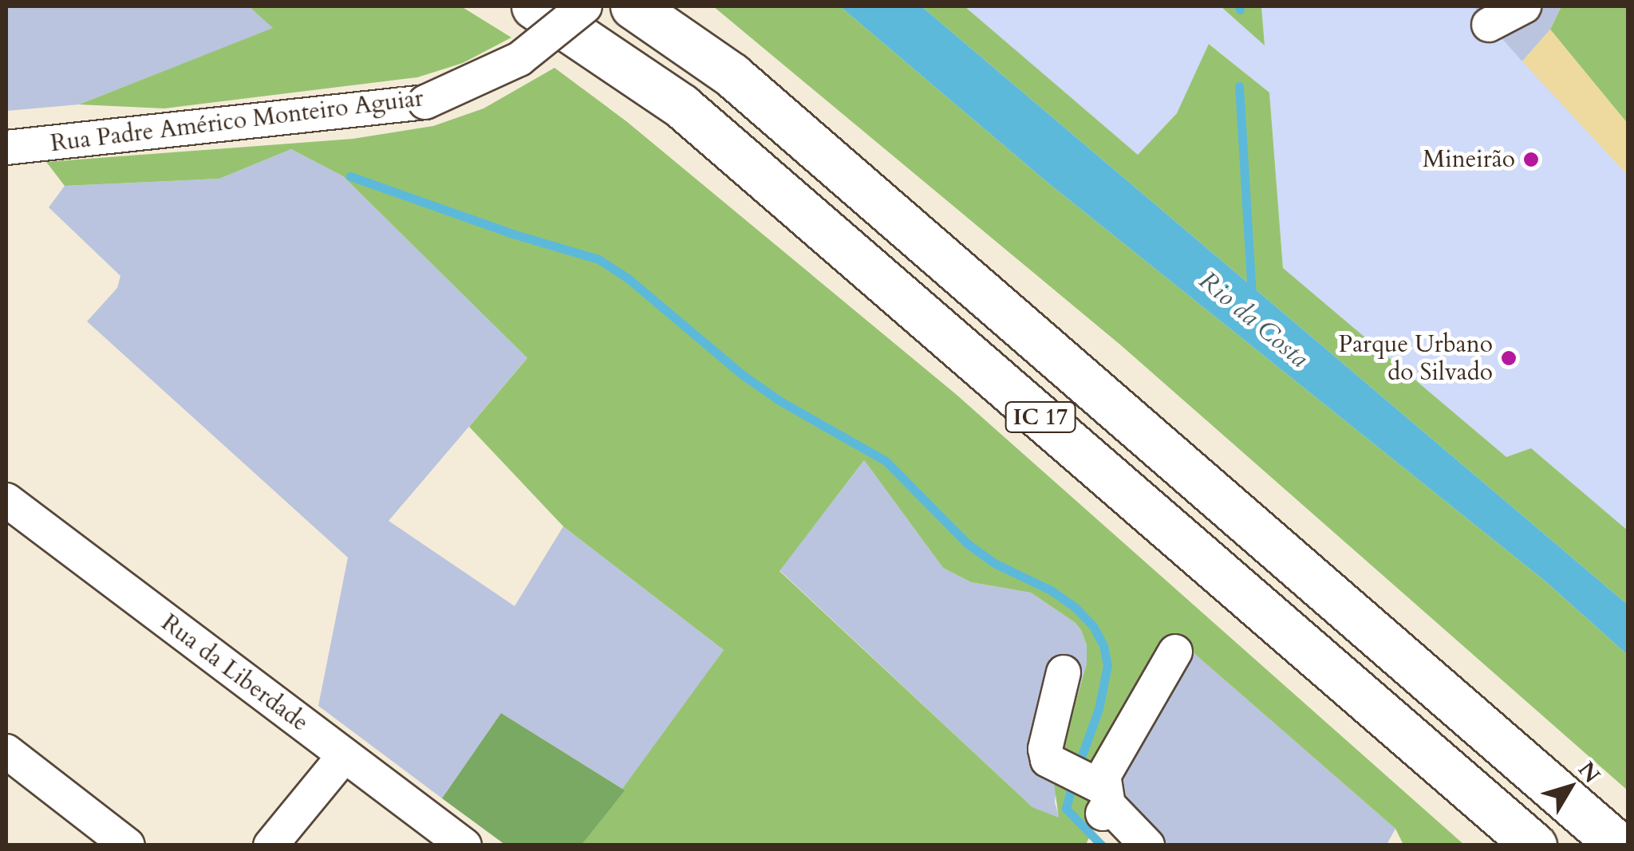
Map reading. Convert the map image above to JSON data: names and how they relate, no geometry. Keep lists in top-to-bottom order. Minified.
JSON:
{"streets":{"highway":["IC 17"],"street":["Rua Padre Américo Monteiro Aguiar","Rua da Liberdade"]},"water":["Rio da Costa"],"places":["Mineirão","Parque Urbano do Silvado"],"north":"top right"}
